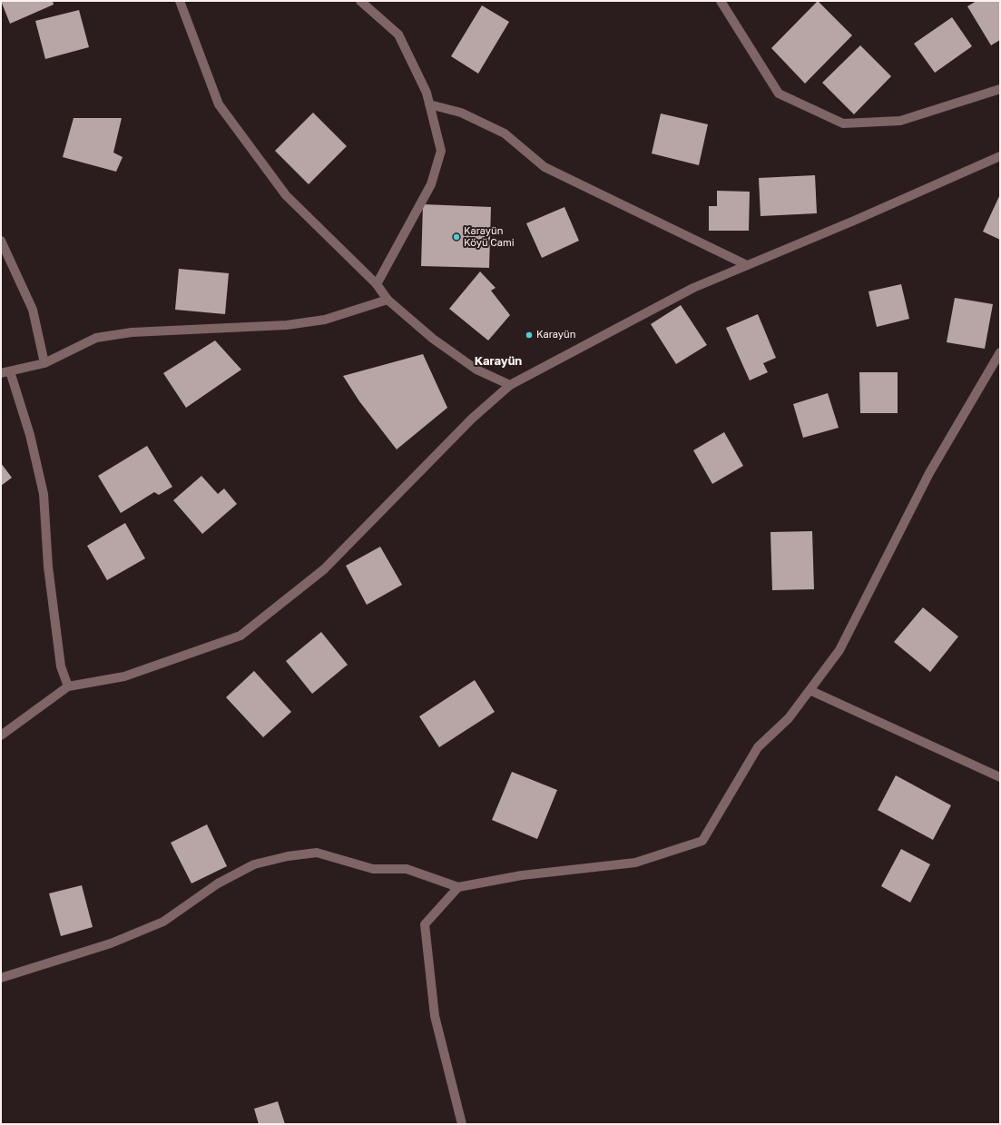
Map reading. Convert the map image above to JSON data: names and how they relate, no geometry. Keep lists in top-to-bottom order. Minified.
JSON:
{"districts":["Karayün"],"places":["Karayün Köyü Cami","Karayün"]}
